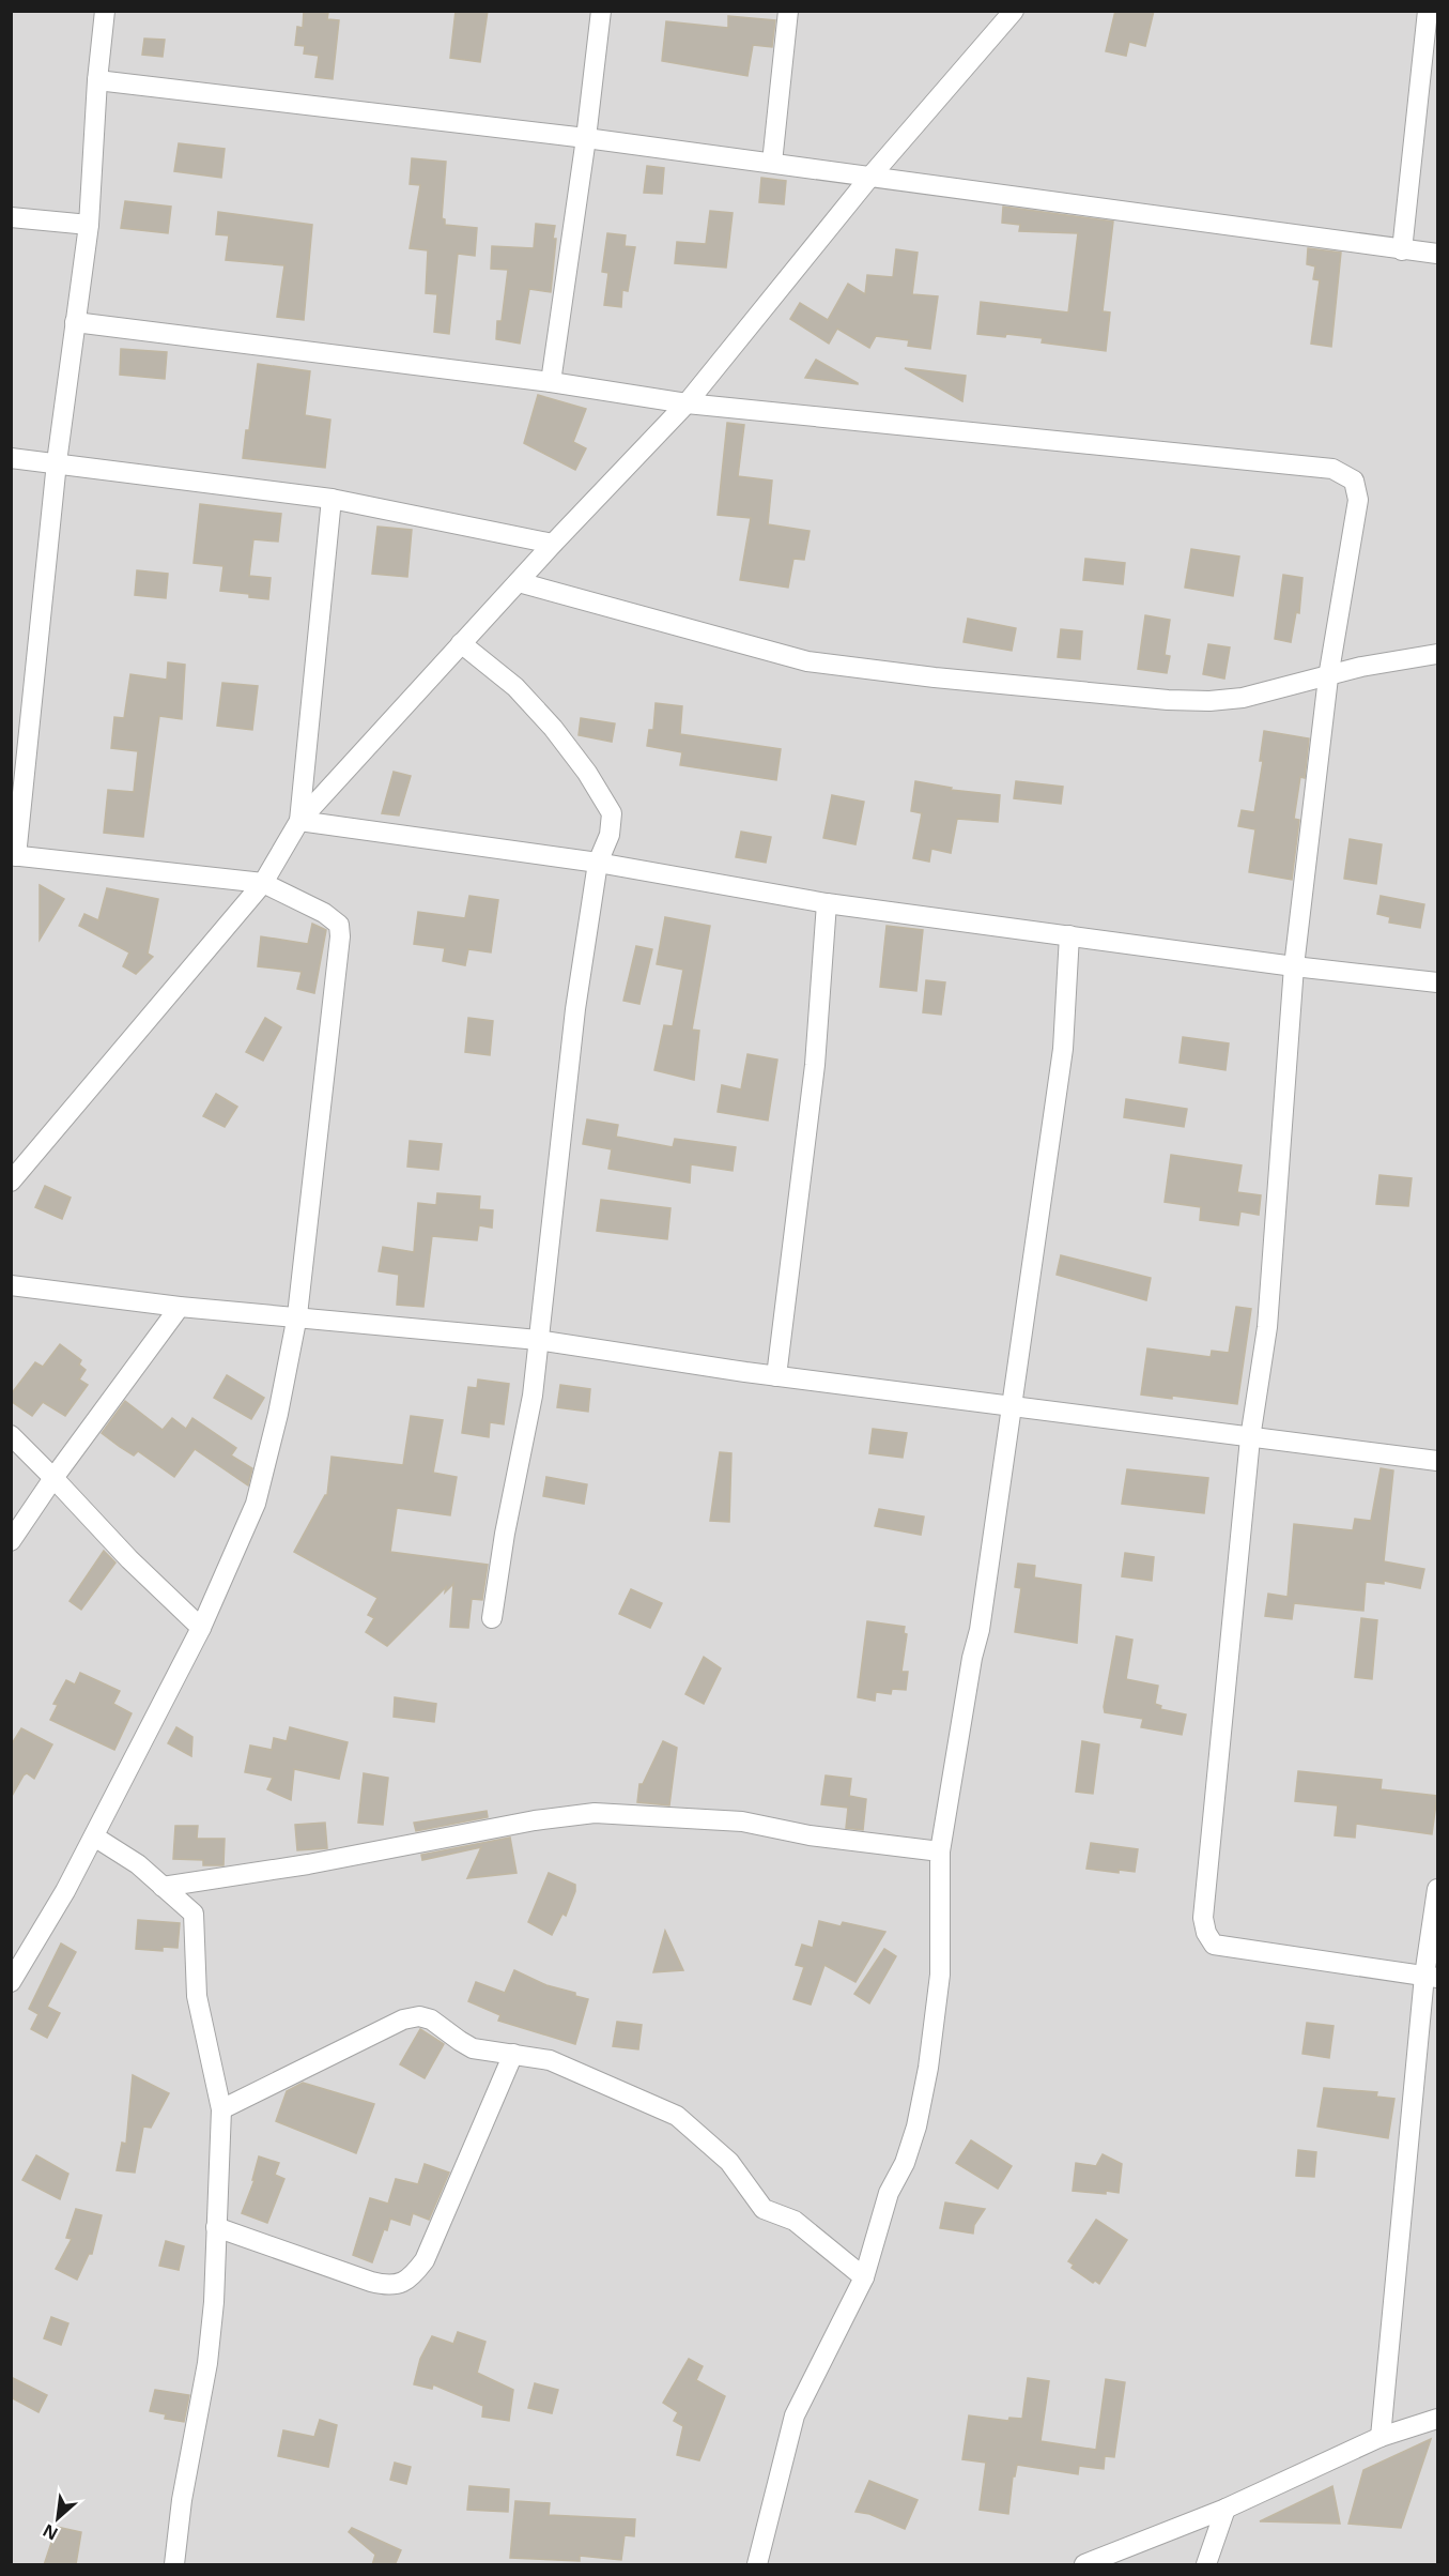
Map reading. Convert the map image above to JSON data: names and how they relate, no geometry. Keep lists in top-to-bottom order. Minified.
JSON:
{"north":"bottom left"}
